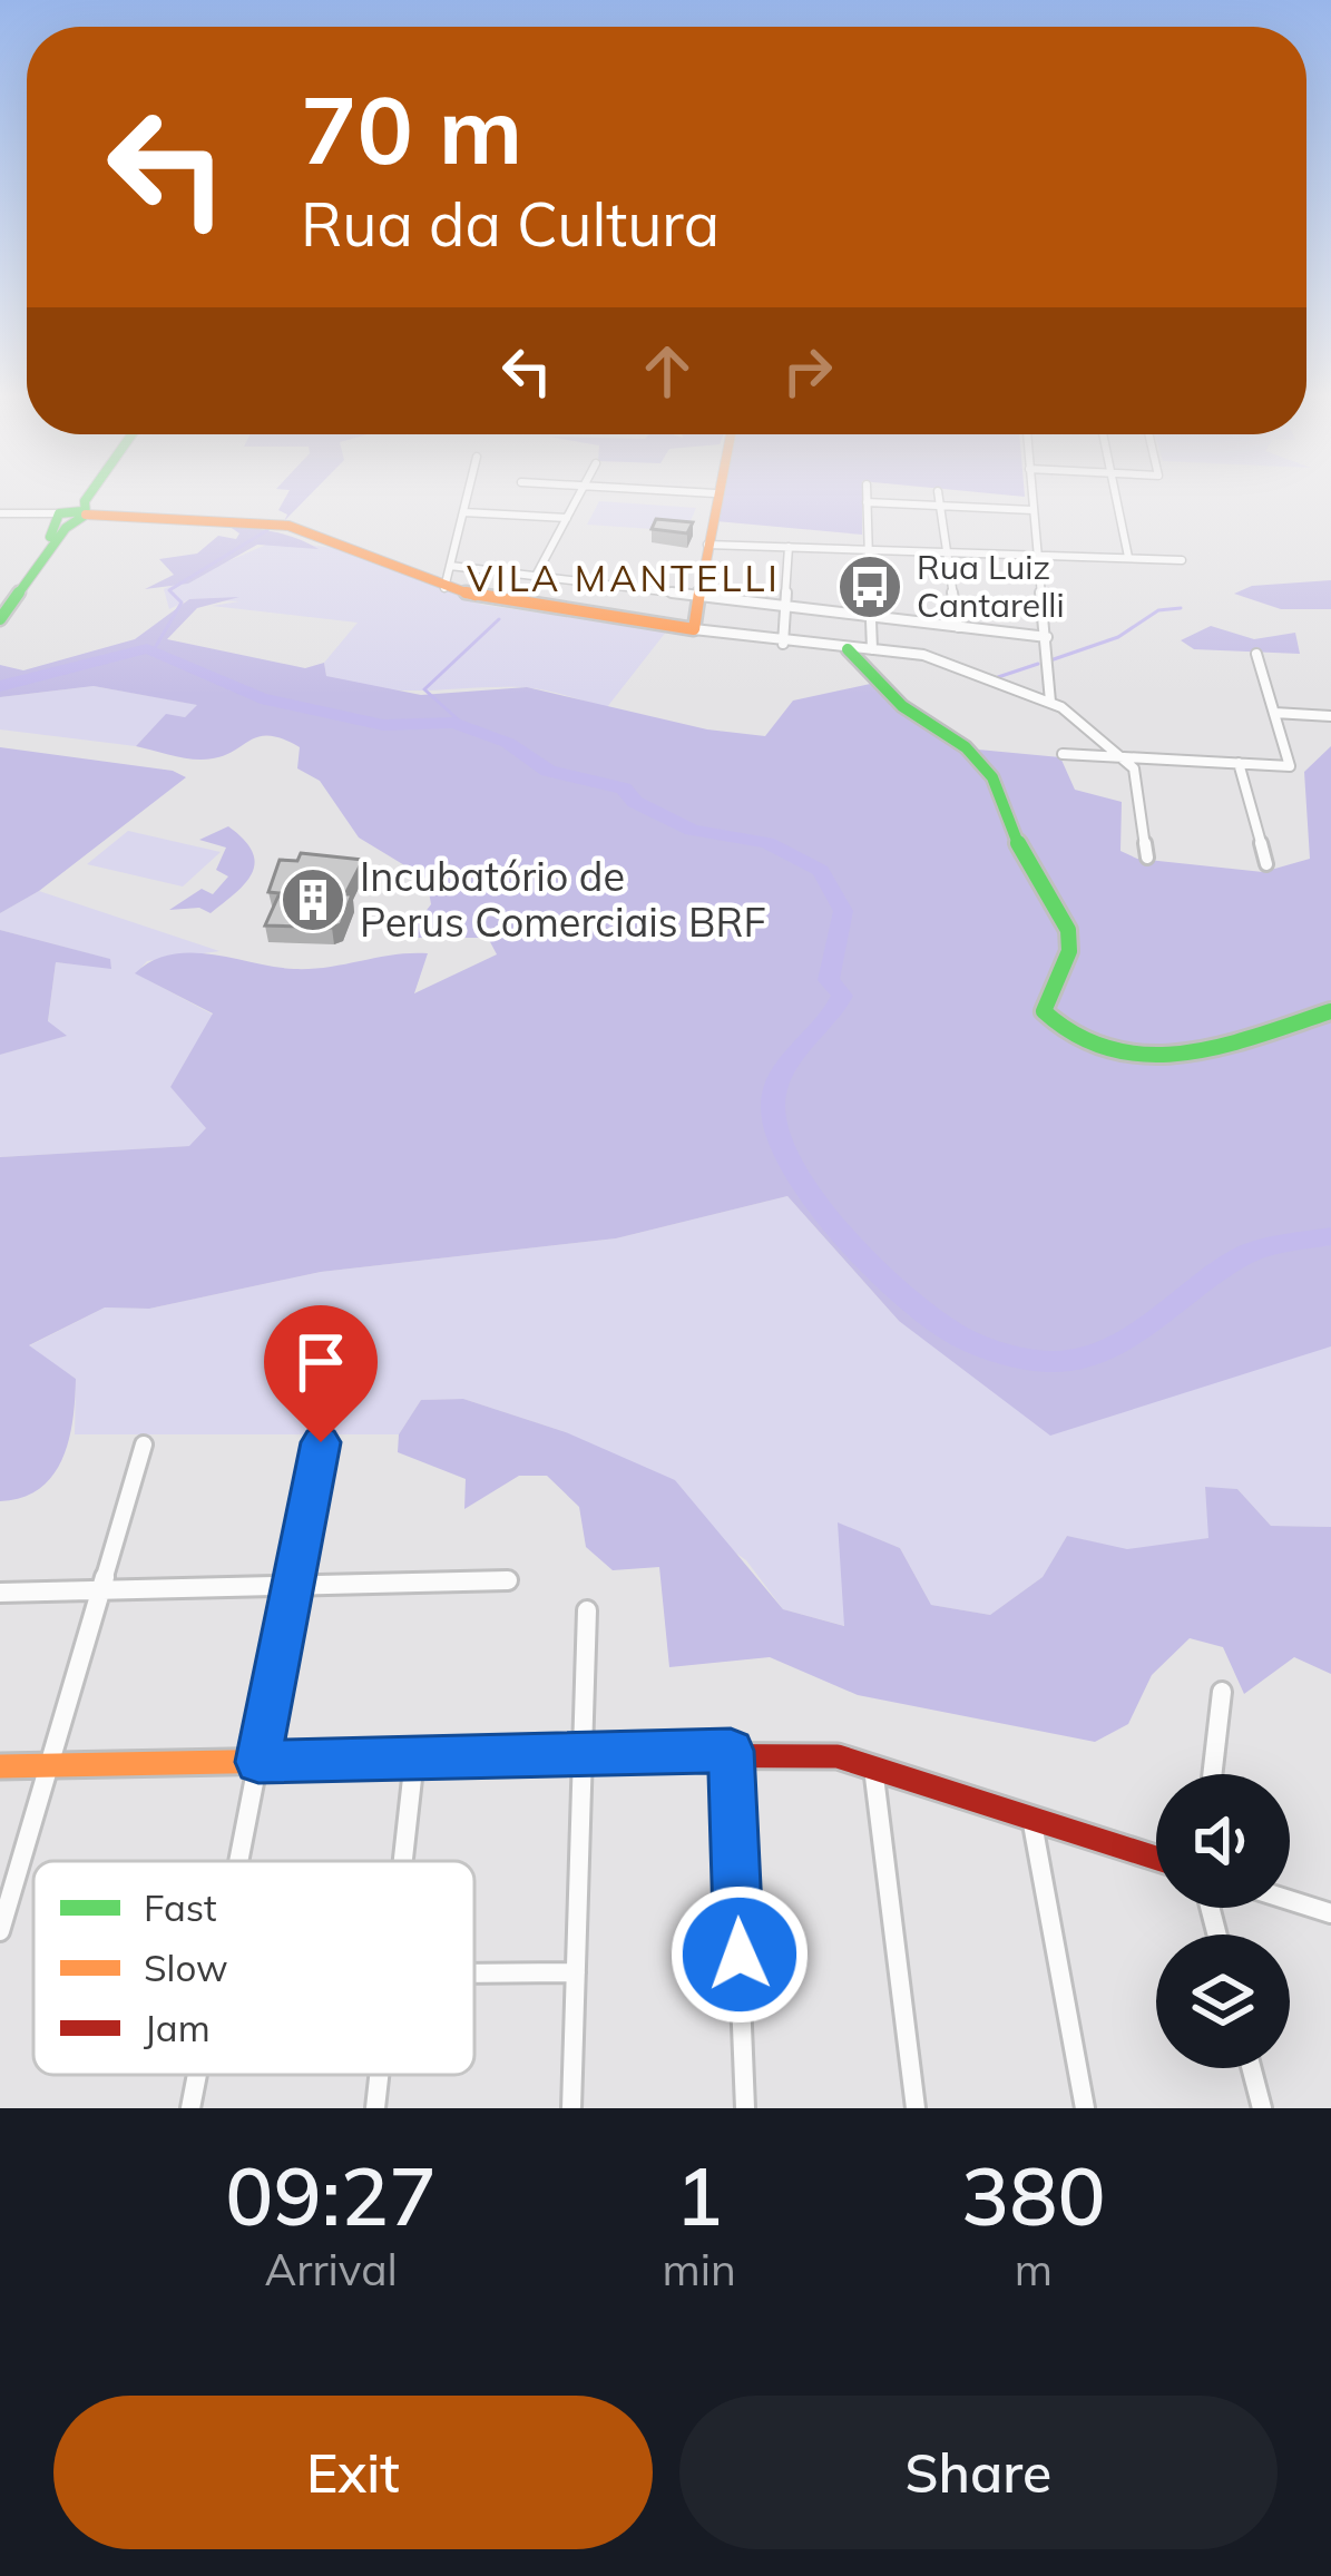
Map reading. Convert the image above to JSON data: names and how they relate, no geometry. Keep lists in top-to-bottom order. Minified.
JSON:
{"districts":["VILA MANTELLI"],"places":{"bus stop":["Rua Luiz Cantarelli"],"building":["Incubatório de Perus Comerciais BRF"]},"legend":["Fast","Slow","Jam"],"page":{"turn":["70 m","Rua da Cultura"],"eta":["09:27","Arrival","1","min","380","m"],"buttons":["Exit","Share"]}}
